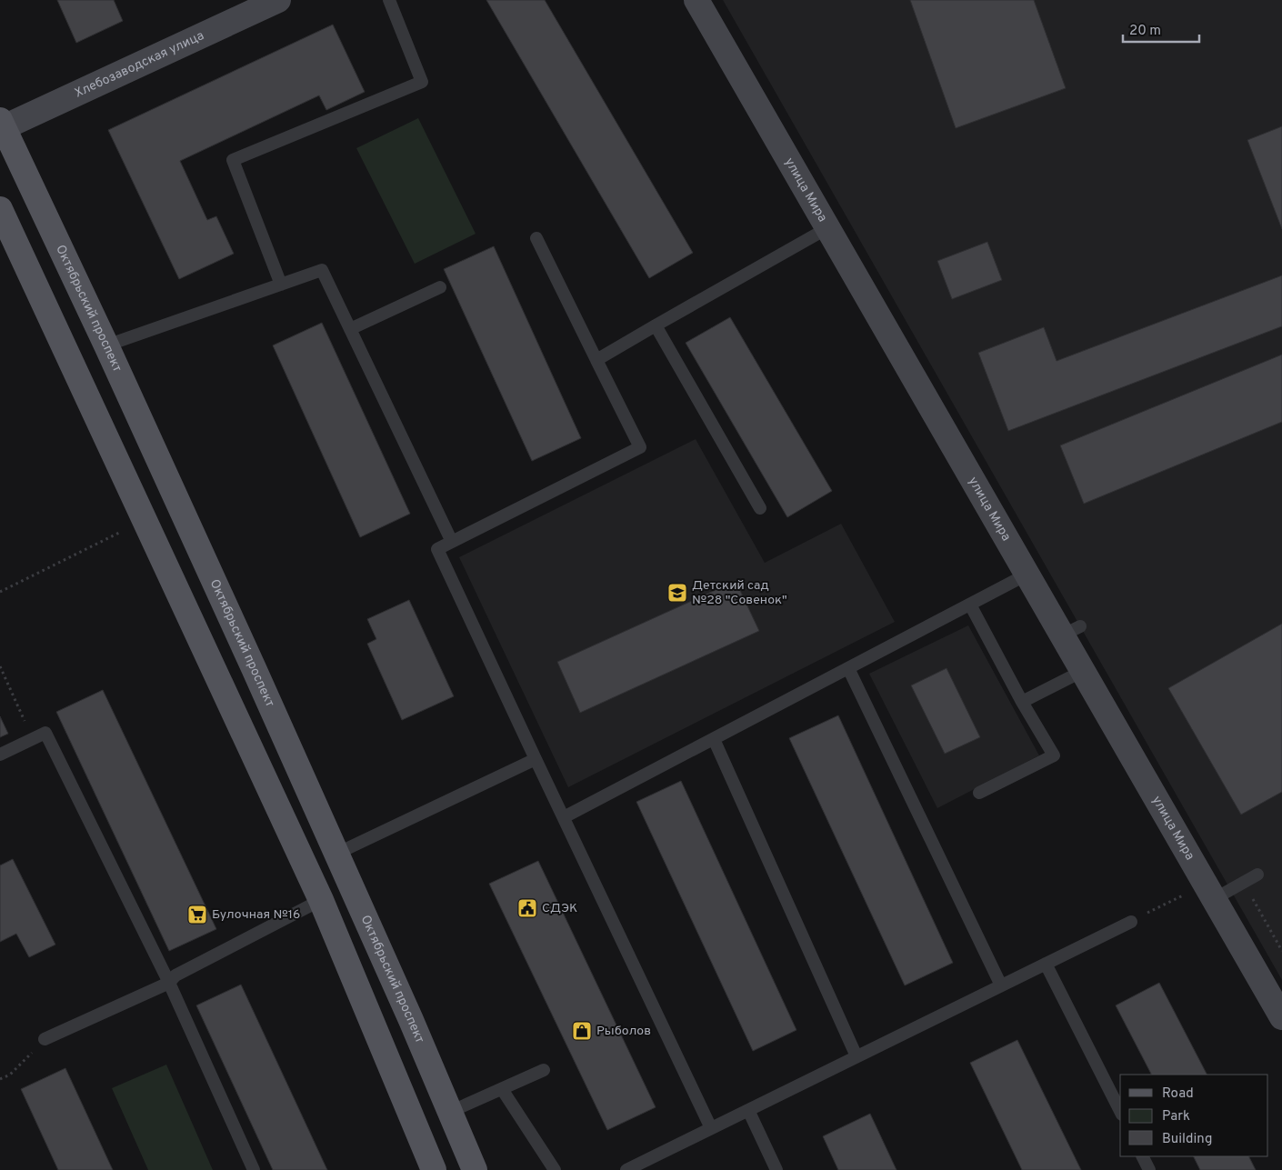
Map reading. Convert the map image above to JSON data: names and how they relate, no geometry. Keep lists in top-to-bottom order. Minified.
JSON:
{"streets":{"main road":["Октябрьский проспект"],"street":["Хлебозаводская улица","улица Мира"]},"crossings":[["Хлебозаводская улица","Октябрьский проспект"]],"places":{"school or university":["Детский сад №28 \"Совенок\""],"public building":["СДЭК"],"supermarket":["Булочная №16"],"shop":["Рыболов"]},"legend":["Road","Park","Building"],"scale_bar":"20 m"}
